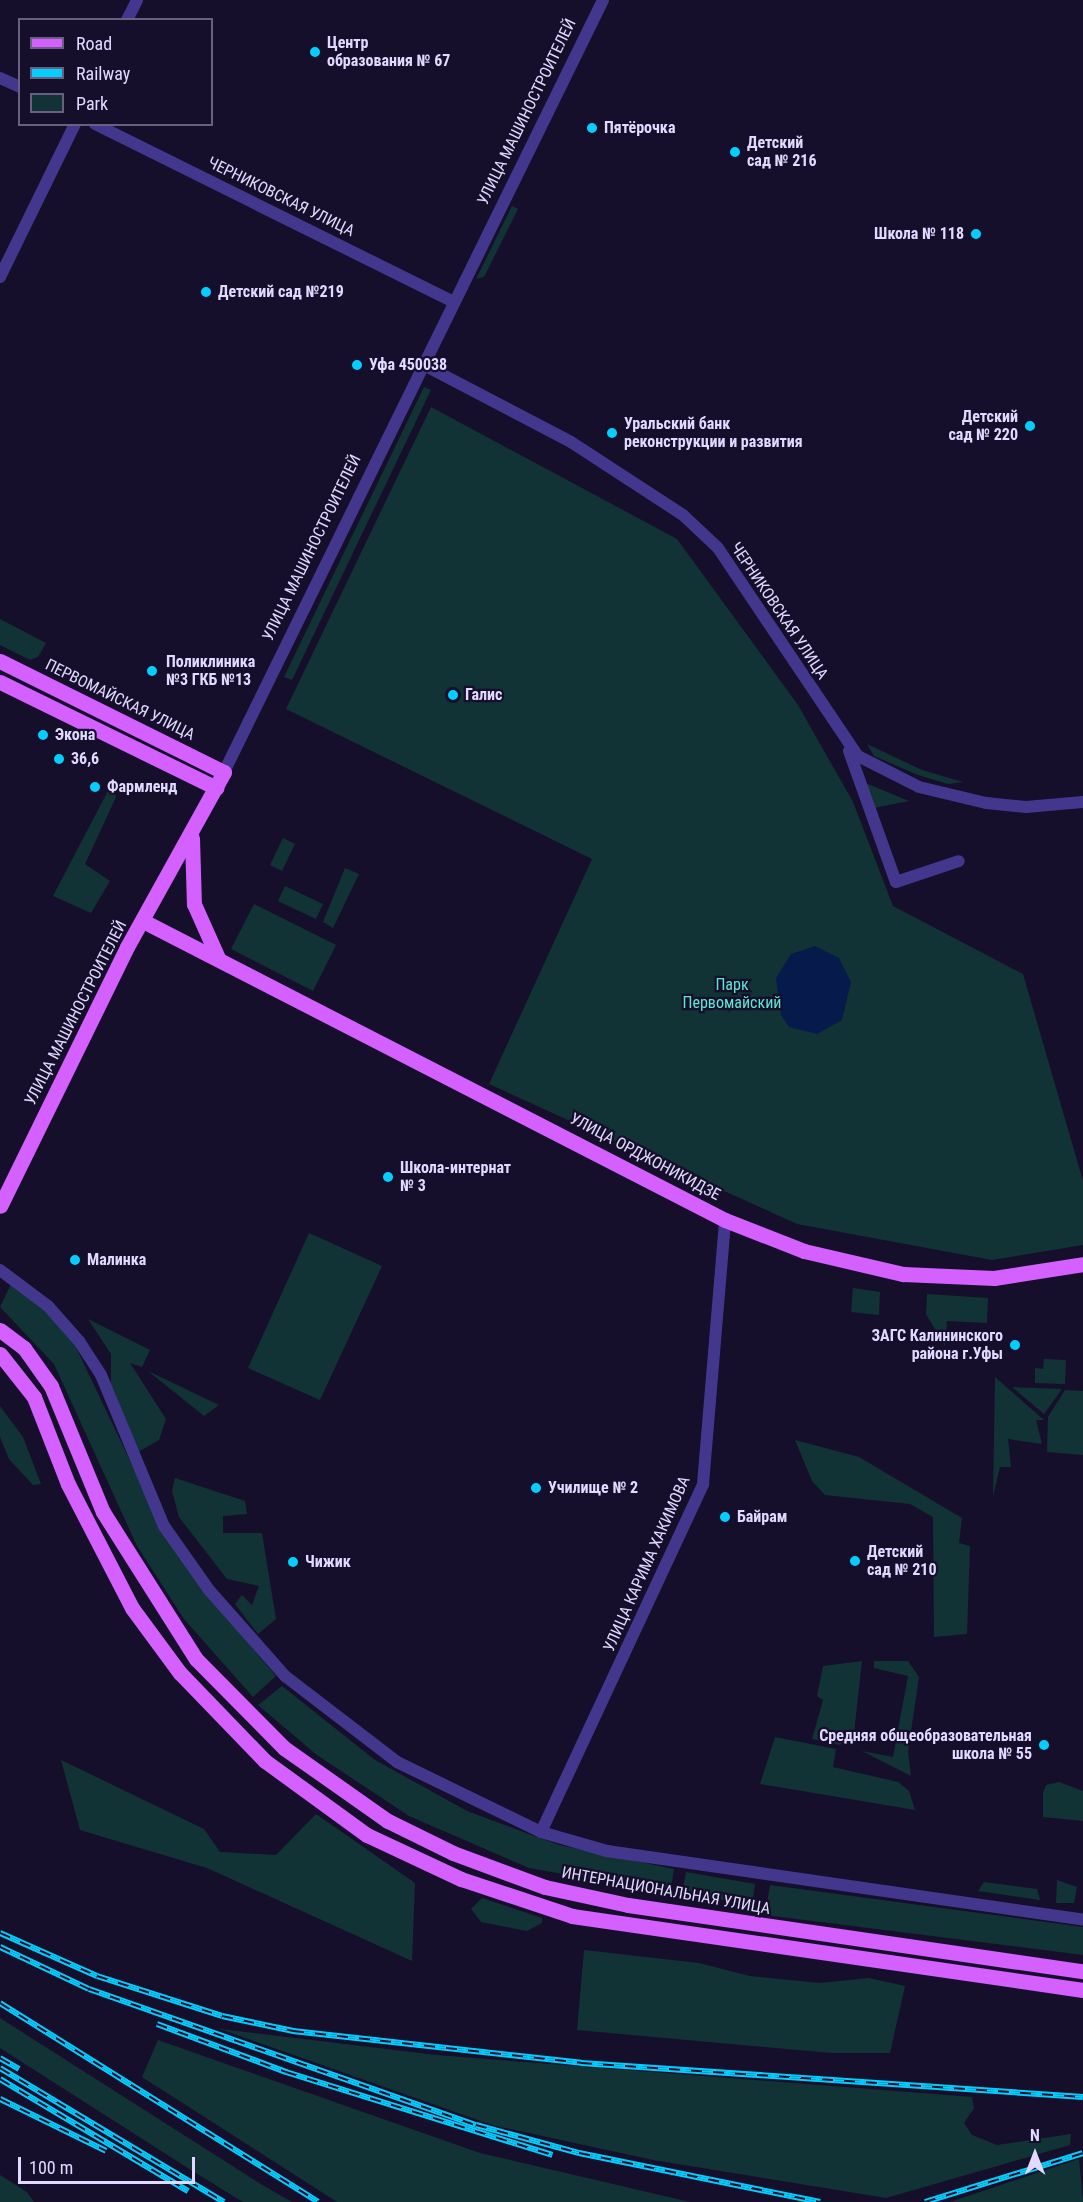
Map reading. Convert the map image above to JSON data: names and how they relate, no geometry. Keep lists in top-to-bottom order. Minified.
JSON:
{"streets":{"main road":["УЛИЦА МАШИНОСТРОИТЕЛЕЙ","ПЕРВОМАЙСКАЯ УЛИЦА","УЛИЦА ОРДЖОНИКИДЗЕ","ИНТЕРНАЦИОНАЛЬНАЯ УЛИЦА"],"street":["ЧЕРНИКОВСКАЯ УЛИЦА","УЛИЦА КАРИМА ХАКИМОВА"]},"crossings":[["УЛИЦА МАШИНОСТРОИТЕЛЕЙ","ЧЕРНИКОВСКАЯ УЛИЦА"],["УЛИЦА МАШИНОСТРОИТЕЛЕЙ","ПЕРВОМАЙСКАЯ УЛИЦА"],["УЛИЦА МАШИНОСТРОИТЕЛЕЙ","УЛИЦА ОРДЖОНИКИДЗЕ"],["УЛИЦА ОРДЖОНИКИДЗЕ","УЛИЦА КАРИМА ХАКИМОВА"]],"parks":["Парк Первомайский"],"places":["Центр образования № 67","Пятёрочка","Детский сад № 216","Школа № 118","Детский сад №219","Уфа 450038","Детский сад № 220","Уральский банк реконструкции и развития","Поликлиника №3 ГКБ №13","Галис","Экона","36,6","Фармленд","Школа-интернат № 3","Малинка","ЗАГС Калининского района г.Уфы","Училище № 2","Байрам","Детский сад № 210","Чижик","Средняя общеобразовательная школа № 55"],"legend":["Road","Railway","Park"],"scale_bar":"100 m","north":"top"}
